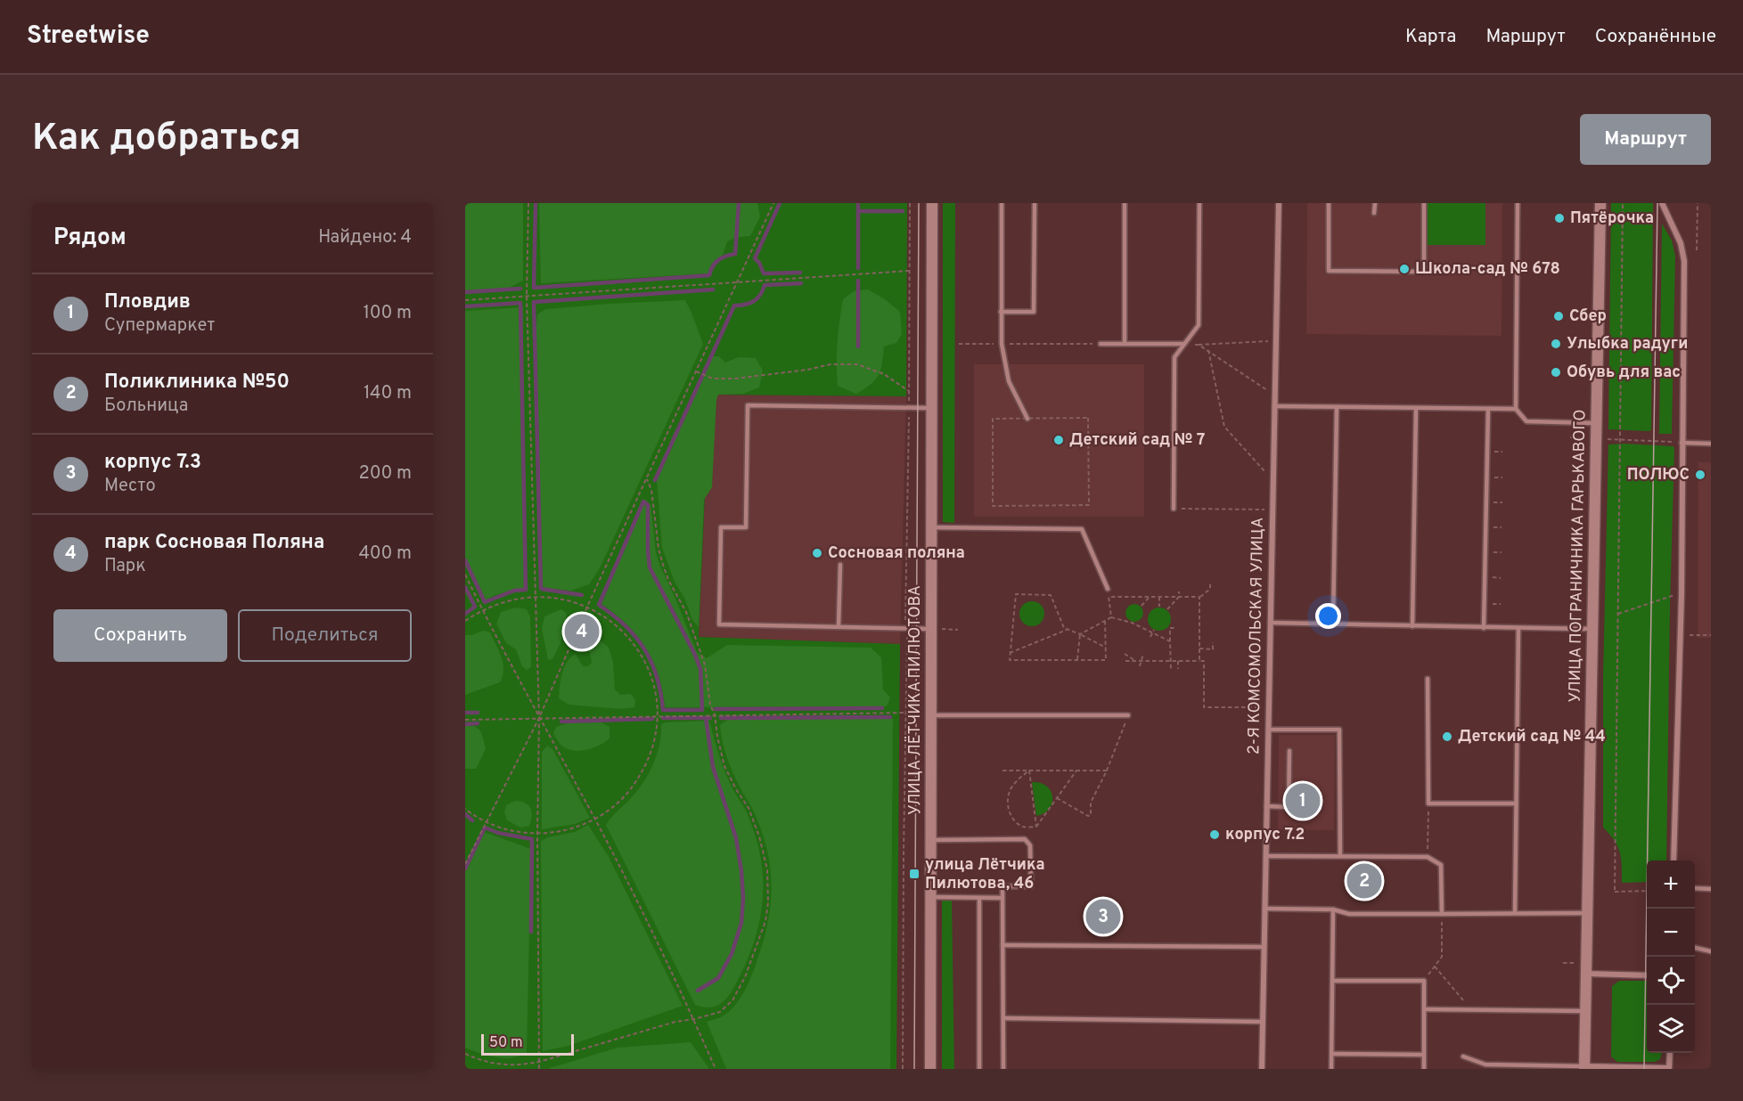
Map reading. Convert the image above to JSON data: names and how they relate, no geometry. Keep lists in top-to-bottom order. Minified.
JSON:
{"streets":{"street":["УЛИЦА ПОГРАНИЧНИКА ГАРЬКАВОГО","2-Я КОМСОМОЛЬСКАЯ УЛИЦА","УЛИЦА ЛЁТЧИКА ПИЛЮТОВА"]},"places":{"other":["Пятёрочка","Школа-сад № 678","Сбер","Улыбка радуги","Обувь для вас","Детский сад № 7","ПОЛЮС","Сосновая поляна","Детский сад № 44","корпус 7.2"],"transit":["улица Лётчика Пилютова, 46"]},"scale_bar":"50 m","page":{"header":"Streetwise","nav":["Карта","Маршрут","Сохранённые"],"buttons":["Маршрут",["Сохранить","Поделиться"]],"title":"Как добраться","heading":["Рядом","Найдено: 4"],"list":[{"mark":"1","name":"Пловдив","note":"Супермаркет","value":"100 m"},{"mark":"2","name":"Поликлиника №50","note":"Больница","value":"140 m"},{"mark":"3","name":"корпус 7.3","note":"Место","value":"200 m"},{"mark":"4","name":"парк Сосновая Поляна","note":"Парк","value":"400 m"}],"pins":["4","1","2","3"],"map_buttons":["+","−"],"scale":"50 m"}}
